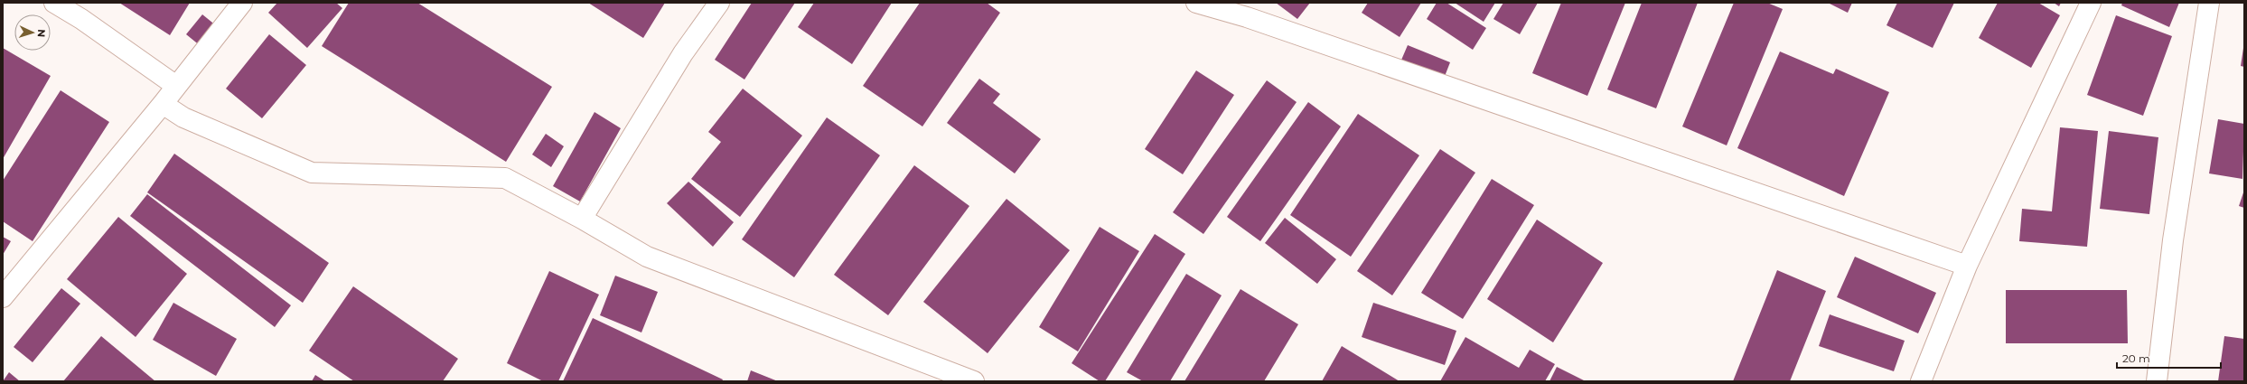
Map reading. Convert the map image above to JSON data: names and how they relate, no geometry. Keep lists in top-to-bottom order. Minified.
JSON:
{"scale_bar":"20 m","north":"right"}
